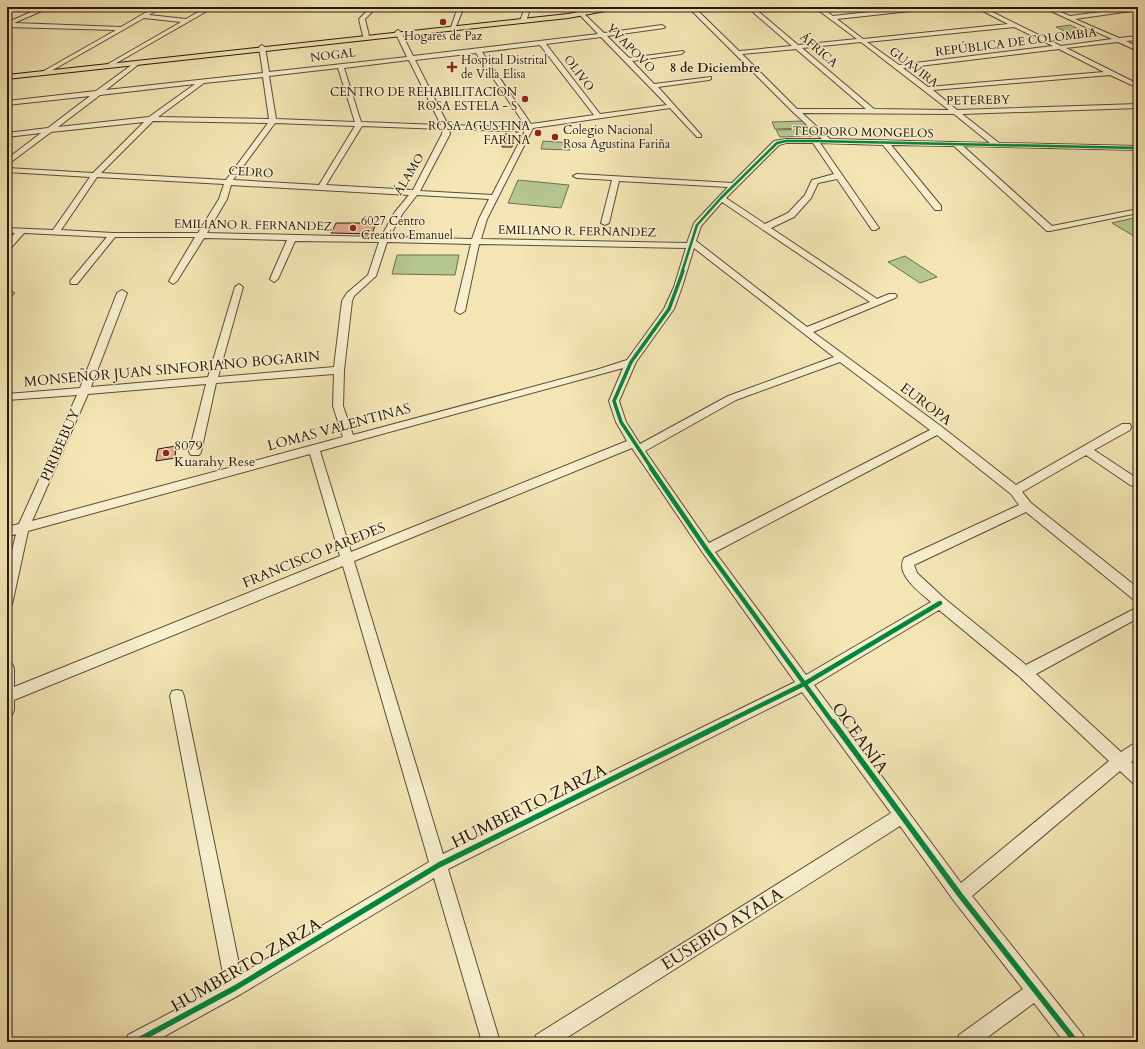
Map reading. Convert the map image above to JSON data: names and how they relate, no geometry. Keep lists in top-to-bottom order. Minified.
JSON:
{"streets":{"street":["REPÚBLICA DE COLOMBIA","YVAPOVO","ÁFRICA","NOGAL","GUAVIRA","OLIVO","PETEREBY","TEODORO MONGELOS","CEDRO","ÁLAMO","EMILIANO R. FERNANDEZ","MONSEÑOR JUAN SINFORIANO BOGARIN","EUROPA","LOMAS VALENTINAS","PIRIBEBUY","FRANCISCO PAREDES","OCEANÍA","HUMBERTO ZARZA","EUSEBIO AYALA"]},"crossings":[["REPÚBLICA DE COLOMBIA","GUAVIRA"],["YVAPOVO","NOGAL"],["ÁFRICA","PETEREBY"],["NOGAL","OLIVO"],["GUAVIRA","PETEREBY"],["GUAVIRA","TEODORO MONGELOS"],["TEODORO MONGELOS","EMILIANO R. FERNANDEZ"],["TEODORO MONGELOS","EUROPA"],["TEODORO MONGELOS","LOMAS VALENTINAS"],["TEODORO MONGELOS","FRANCISCO PAREDES"],["TEODORO MONGELOS","OCEANÍA"],["CEDRO","ÁLAMO"],["ÁLAMO","EMILIANO R. FERNANDEZ"],["ÁLAMO","MONSEÑOR JUAN SINFORIANO BOGARIN"],["ÁLAMO","LOMAS VALENTINAS"],["EMILIANO R. FERNANDEZ","EUROPA"],["MONSEÑOR JUAN SINFORIANO BOGARIN","PIRIBEBUY"],["EUROPA","FRANCISCO PAREDES"],["LOMAS VALENTINAS","PIRIBEBUY"],["FRANCISCO PAREDES","OCEANÍA"],["OCEANÍA","HUMBERTO ZARZA"],["OCEANÍA","EUSEBIO AYALA"]],"districts":["8 de Diciembre"],"places":{"other":["Hogares de Paz","CENTRO DE REHABILITACION ROSA ESTELA - S","ROSA AGUSTINA FARIÑA","Colegio Nacional Rosa Agustina Fariña","6027 Centro Creativo Emanuel","8079 Kuarahy Rese"],"health":["Hospital Distrital de Villa Elisa"]}}
